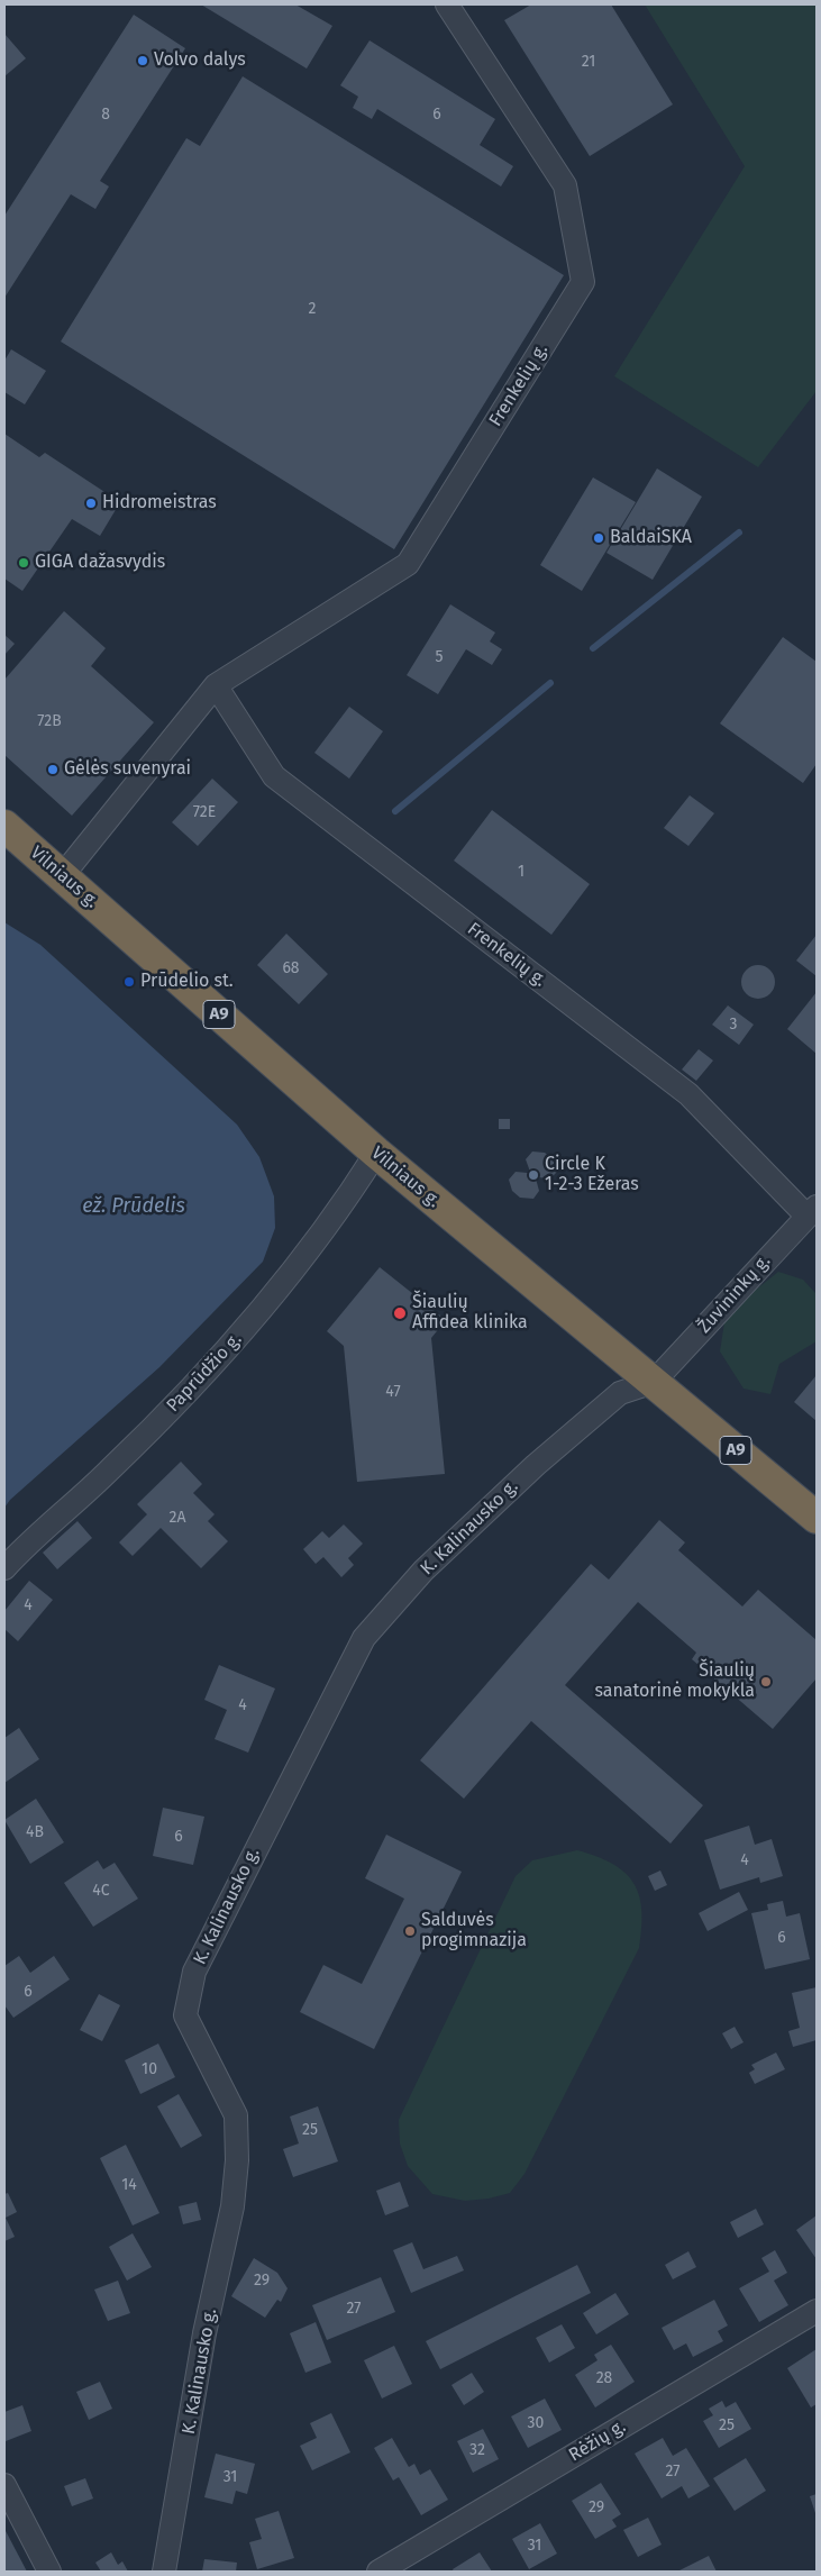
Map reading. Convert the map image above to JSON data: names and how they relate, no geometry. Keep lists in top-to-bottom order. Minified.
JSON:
{"streets":{"highway":["Vilniaus g.","A9"],"street":["Frenkelių g.","Žuvininkų g.","Paprūdžio g.","K. Kalinausko g.","Rėžių g."]},"crossings":[["Frenkelių g.","Vilniaus g."],["Frenkelių g.","Žuvininkų g."],["Vilniaus g.","Žuvininkų g."],["Vilniaus g.","Paprūdžio g."],["Vilniaus g.","K. Kalinausko g."],["Žuvininkų g.","K. Kalinausko g."]],"water":["ež. Prūdelis"],"places":["Volvo dalys","Hidromeistras","BaldaiSKA","GIGA dažasvydis","Gėlės suvenyrai","Prūdelio st.","Circle K 1-2-3 Ežeras","Šiaulių Affidea klinika","Šiaulių sanatorinė mokykla","Salduvės progimnazija"],"house_numbers":["21","8","6","2","5","72B","72E","1","68","3","47","2A","4","4","4B","6","4","4C","6","6","10","25","14","29","27","28","30","25","32","27","31","29","31"]}
